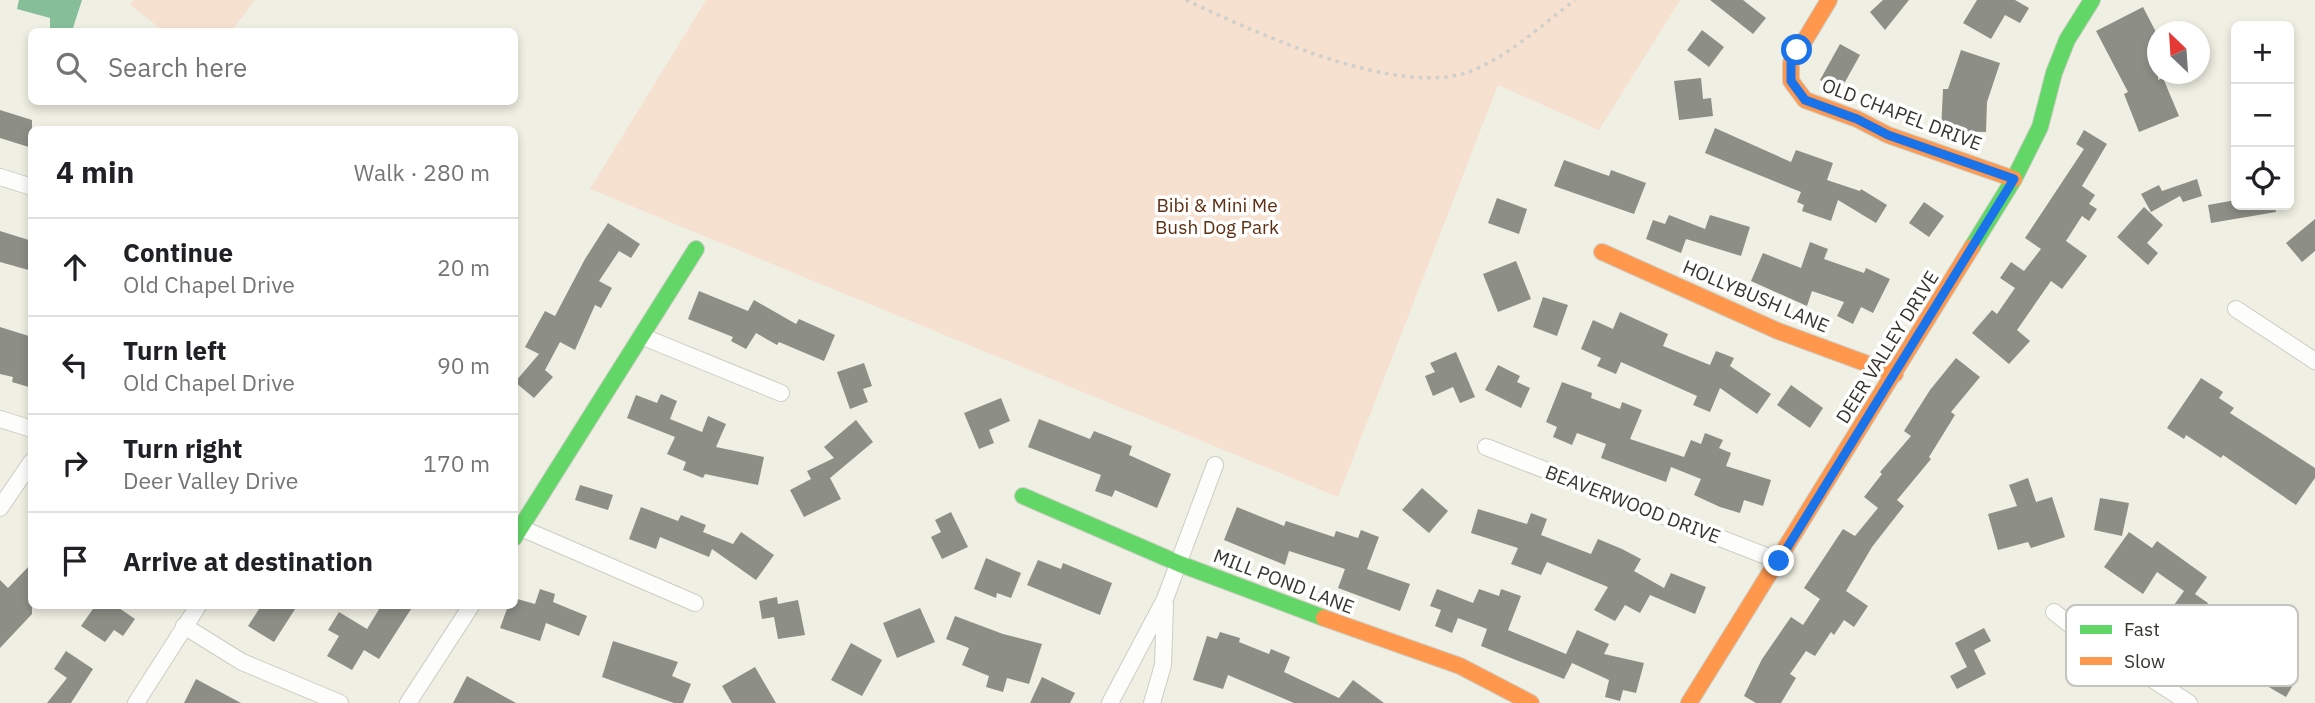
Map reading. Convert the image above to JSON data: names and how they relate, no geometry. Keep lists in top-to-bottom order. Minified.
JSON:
{"streets":{"street":["OLD CHAPEL DRIVE","HOLLYBUSH LANE","DEER VALLEY DRIVE","BEAVERWOOD DRIVE","MILL POND LANE"]},"crossings":[["OLD CHAPEL DRIVE","DEER VALLEY DRIVE"],["HOLLYBUSH LANE","DEER VALLEY DRIVE"],["DEER VALLEY DRIVE","BEAVERWOOD DRIVE"]],"parks":["Bibi & Mini Me Bush Dog Park"],"legend":["Fast","Slow"],"north":"top left","page":{"map_buttons":["+","−"],"search":"Search here","heading":["4 min","Walk · 280 m"],"list":[["Continue","Old Chapel Drive","20 m"],["Turn left","Old Chapel Drive","90 m"],["Turn right","Deer Valley Drive","170 m"],"Arrive at destination"]}}
